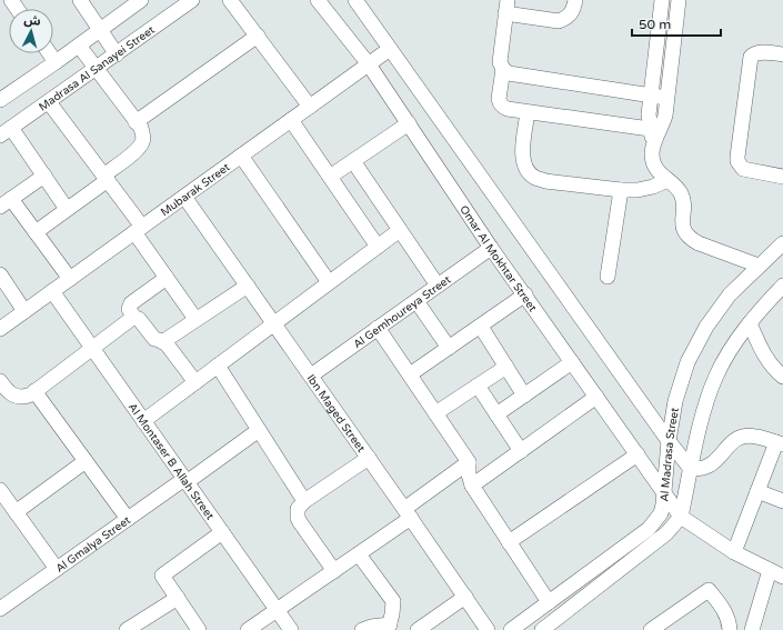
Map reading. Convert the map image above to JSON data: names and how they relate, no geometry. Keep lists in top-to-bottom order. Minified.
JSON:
{"streets":{"street":["Madrasa Al Sanayei Street","Mubarak Street","Omar Al Mokhtar Street","Al Gemhoureya Street","Ibn Maged Street","Al Madrasa Street","Al Montaser B Allah Street","Al Gmalya Street"]},"crossings":[["Mubarak Street","Omar Al Mokhtar Street"],["Mubarak Street","Ibn Maged Street"],["Mubarak Street","Al Montaser B Allah Street"],["Omar Al Mokhtar Street","Al Gemhoureya Street"],["Omar Al Mokhtar Street","Al Madrasa Street"],["Al Gemhoureya Street","Ibn Maged Street"],["Al Montaser B Allah Street","Al Gmalya Street"]],"scale_bar":"50 m","north":"top"}
